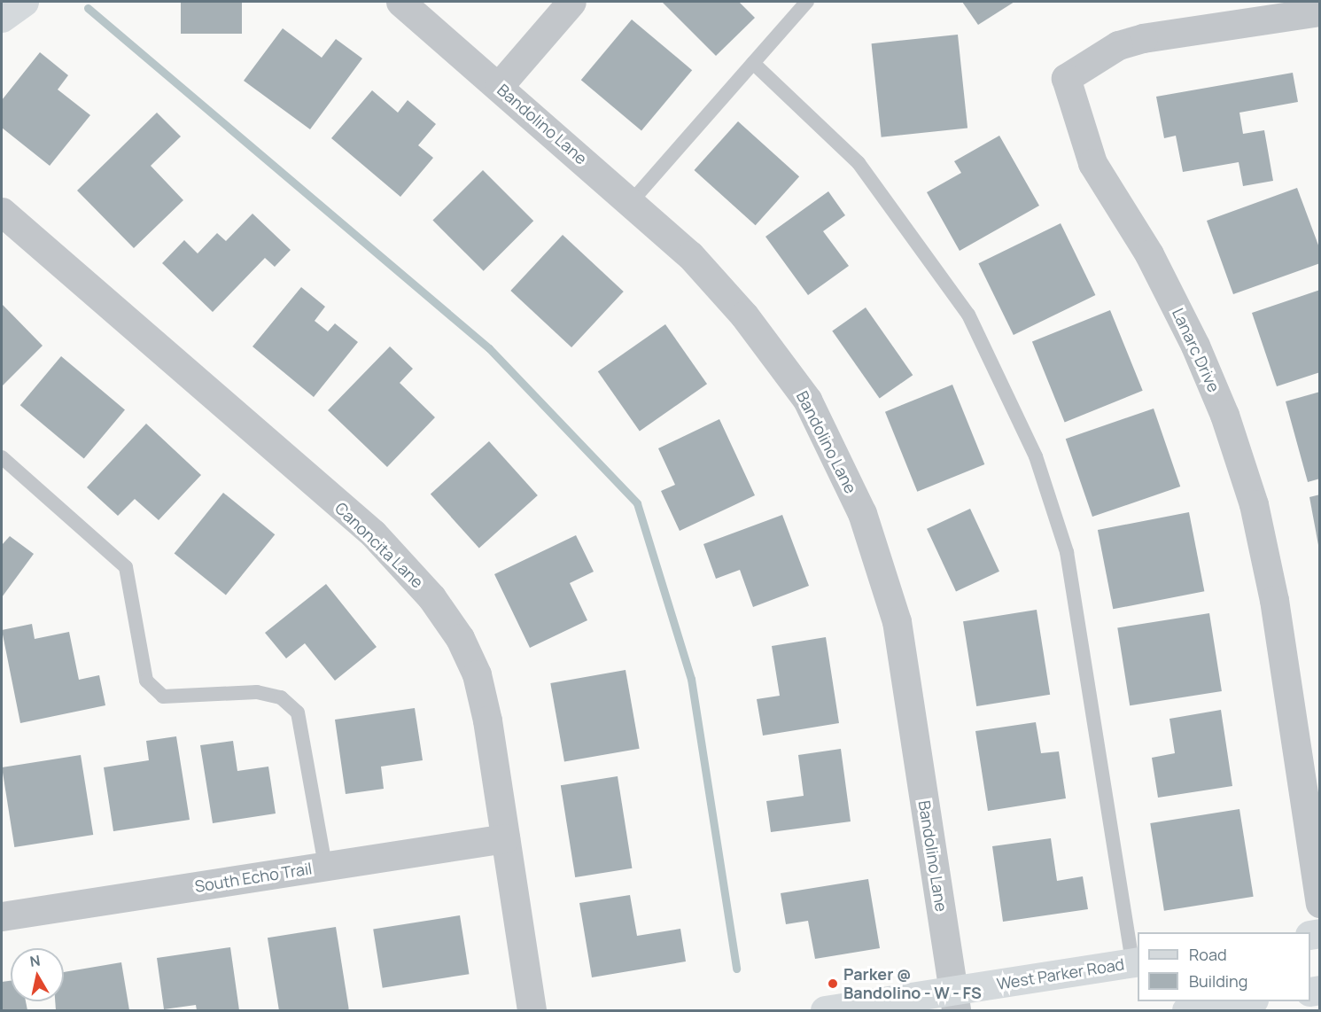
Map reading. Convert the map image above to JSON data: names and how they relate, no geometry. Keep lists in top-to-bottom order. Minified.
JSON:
{"streets":{"main road":["West Parker Road"],"street":["Bandolino Lane","Lanarc Drive","Canoncita Lane","South Echo Trail"]},"crossings":[["Bandolino Lane","West Parker Road"],["Canoncita Lane","South Echo Trail"]],"places":["Parker @ Bandolino - W - FS"],"legend":["Road","Building"],"north":"top"}
